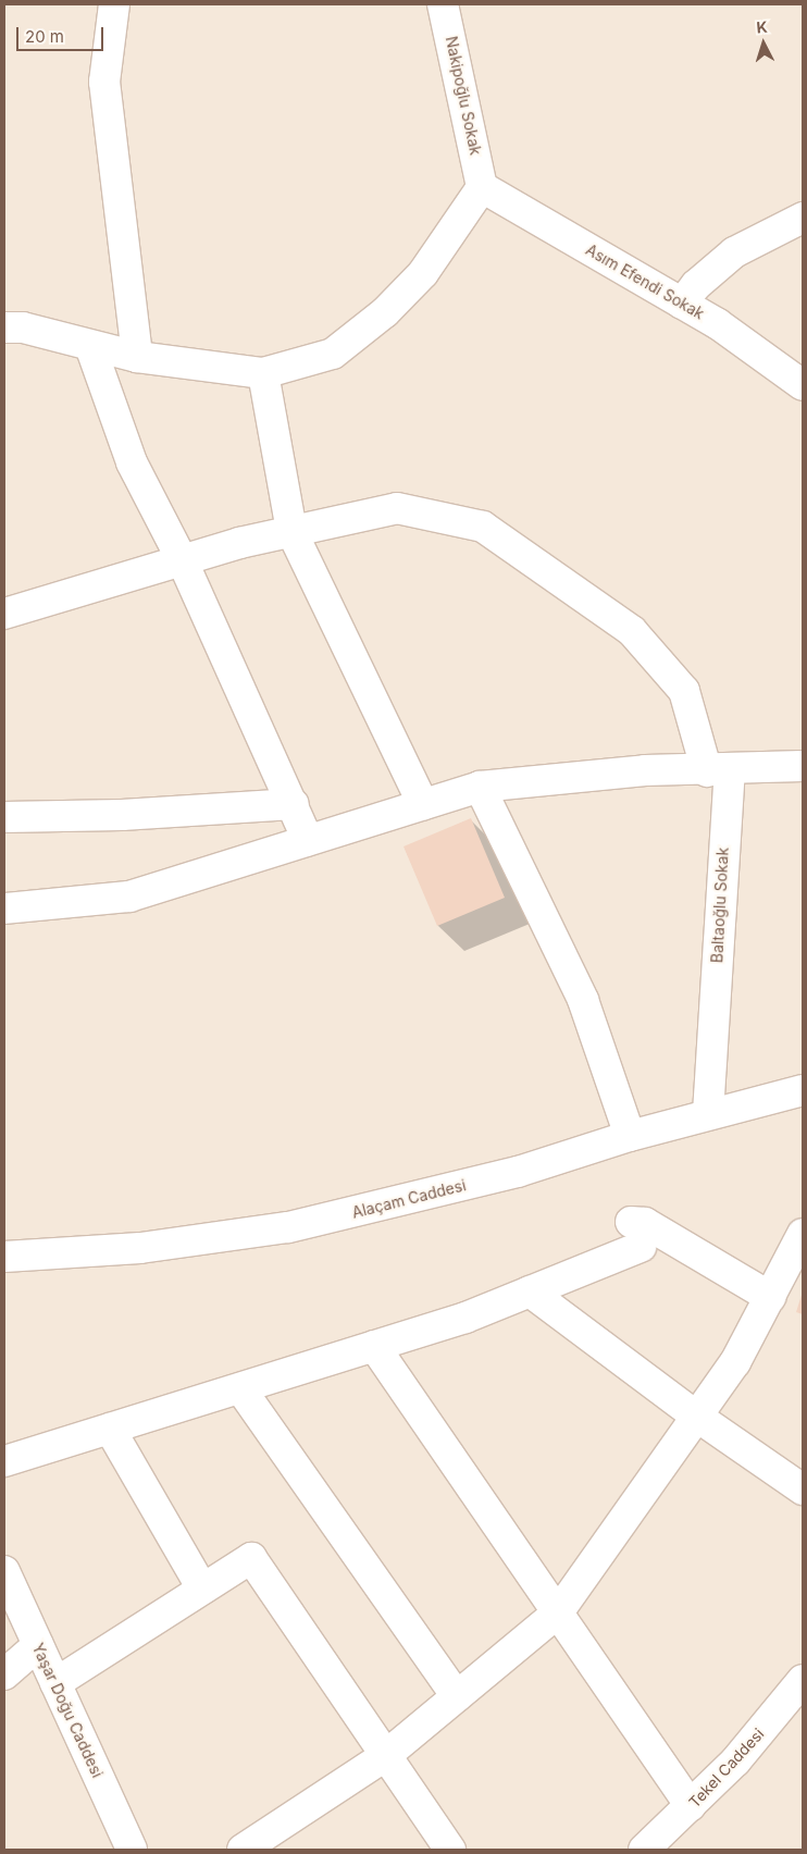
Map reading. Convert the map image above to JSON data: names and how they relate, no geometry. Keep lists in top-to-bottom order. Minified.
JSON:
{"streets":{"street":["Nakipoğlu Sokak","Asım Efendi Sokak","Baltaoğlu Sokak","Alaçam Caddesi","Yaşar Doğu Caddesi","Tekel Caddesi"]},"crossings":[["Nakipoğlu Sokak","Asım Efendi Sokak"],["Baltaoğlu Sokak","Alaçam Caddesi"]],"scale_bar":"20 m","north":"top"}
